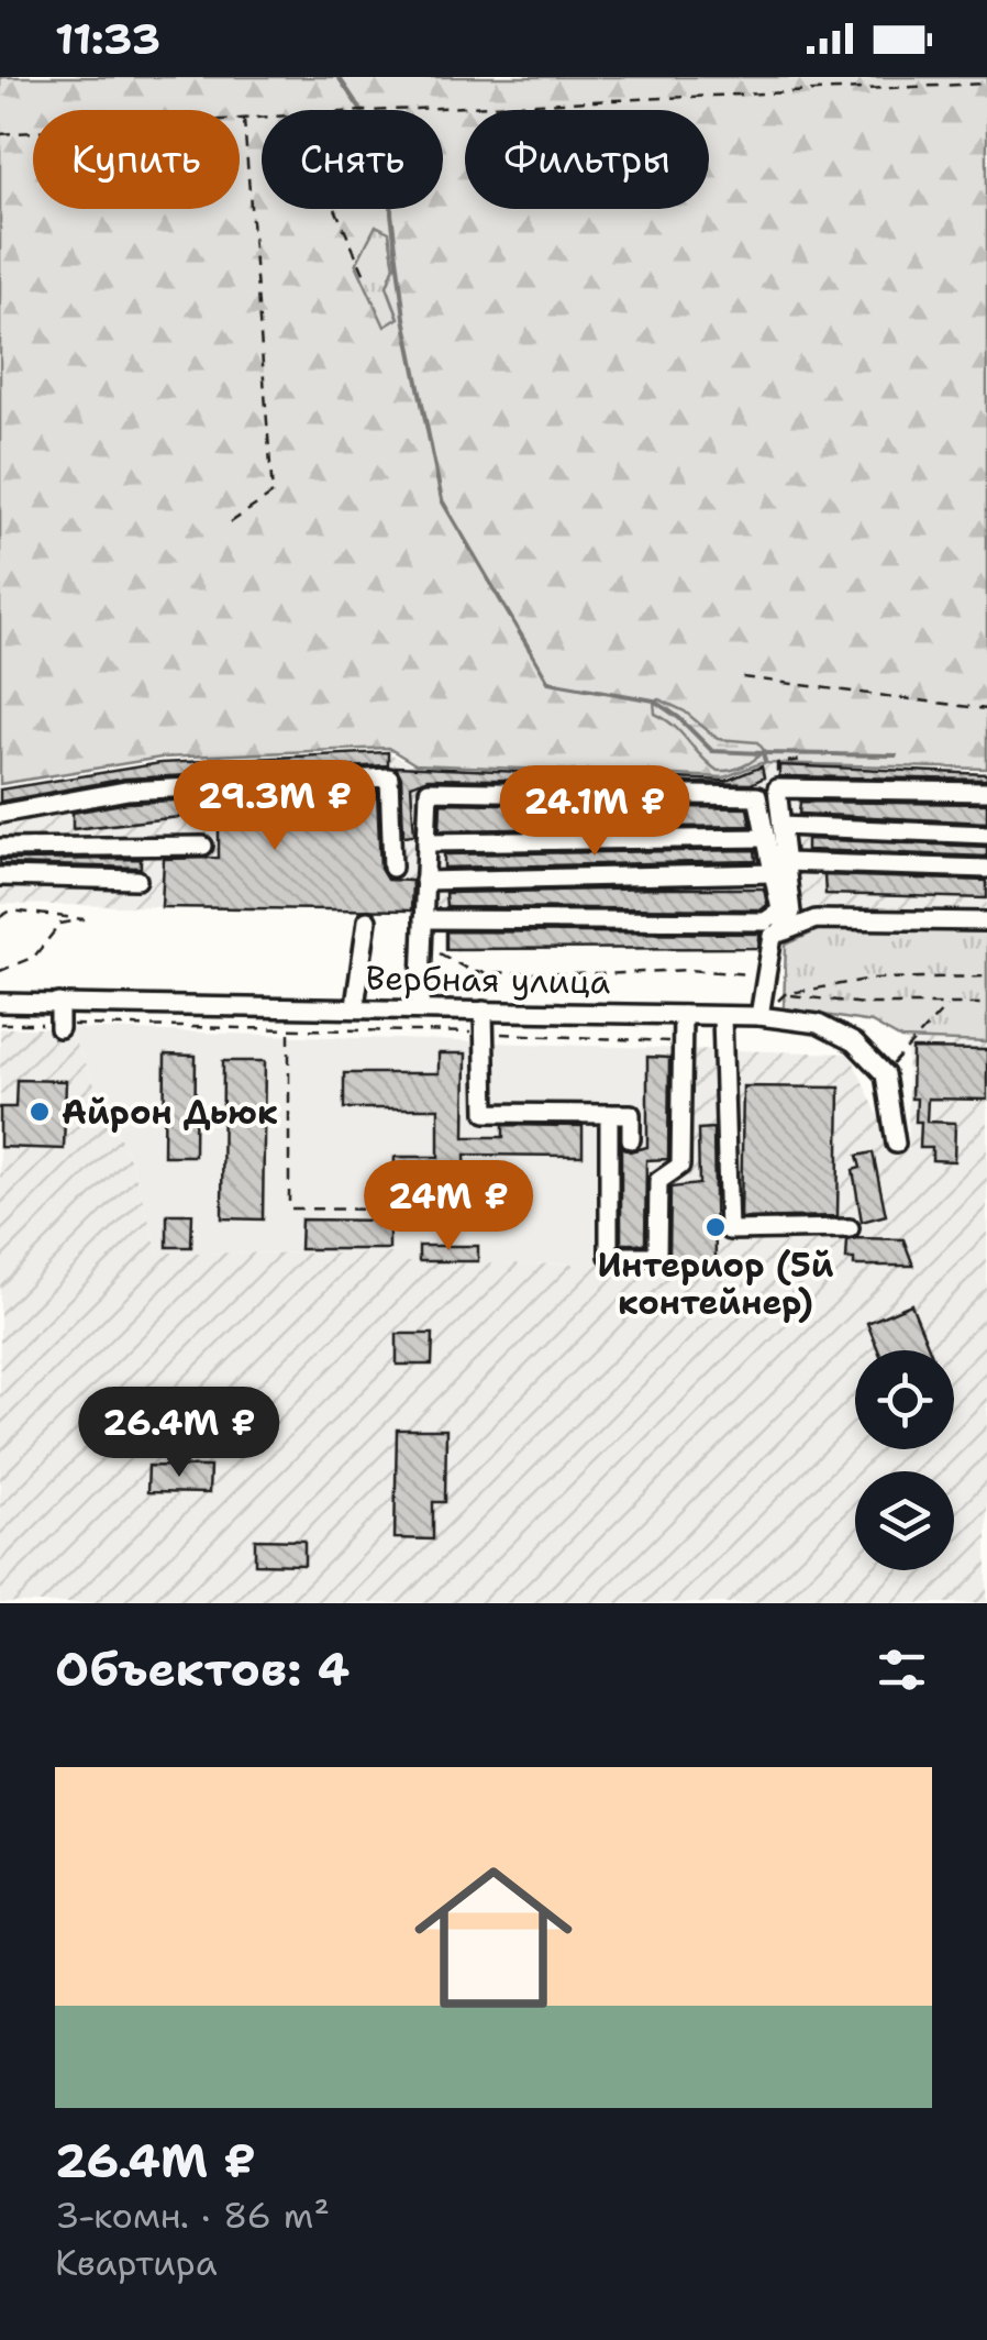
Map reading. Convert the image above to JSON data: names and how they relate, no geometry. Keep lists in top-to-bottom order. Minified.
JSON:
{"streets":{"street":["Вербная улица"]},"places":["Айрон Дьюк","Интериор (5й контейнер)"],"page":{"status":"11:33","chip":["Купить","Снять","Фильтры"],"price":["29.3M ₽","24.1M ₽","24M ₽","26.4M ₽"],"heading":"Объектов: 4","list":[{"name":"26.4M ₽","note":"3-комн. · 86 m² · Квартира"}]}}
